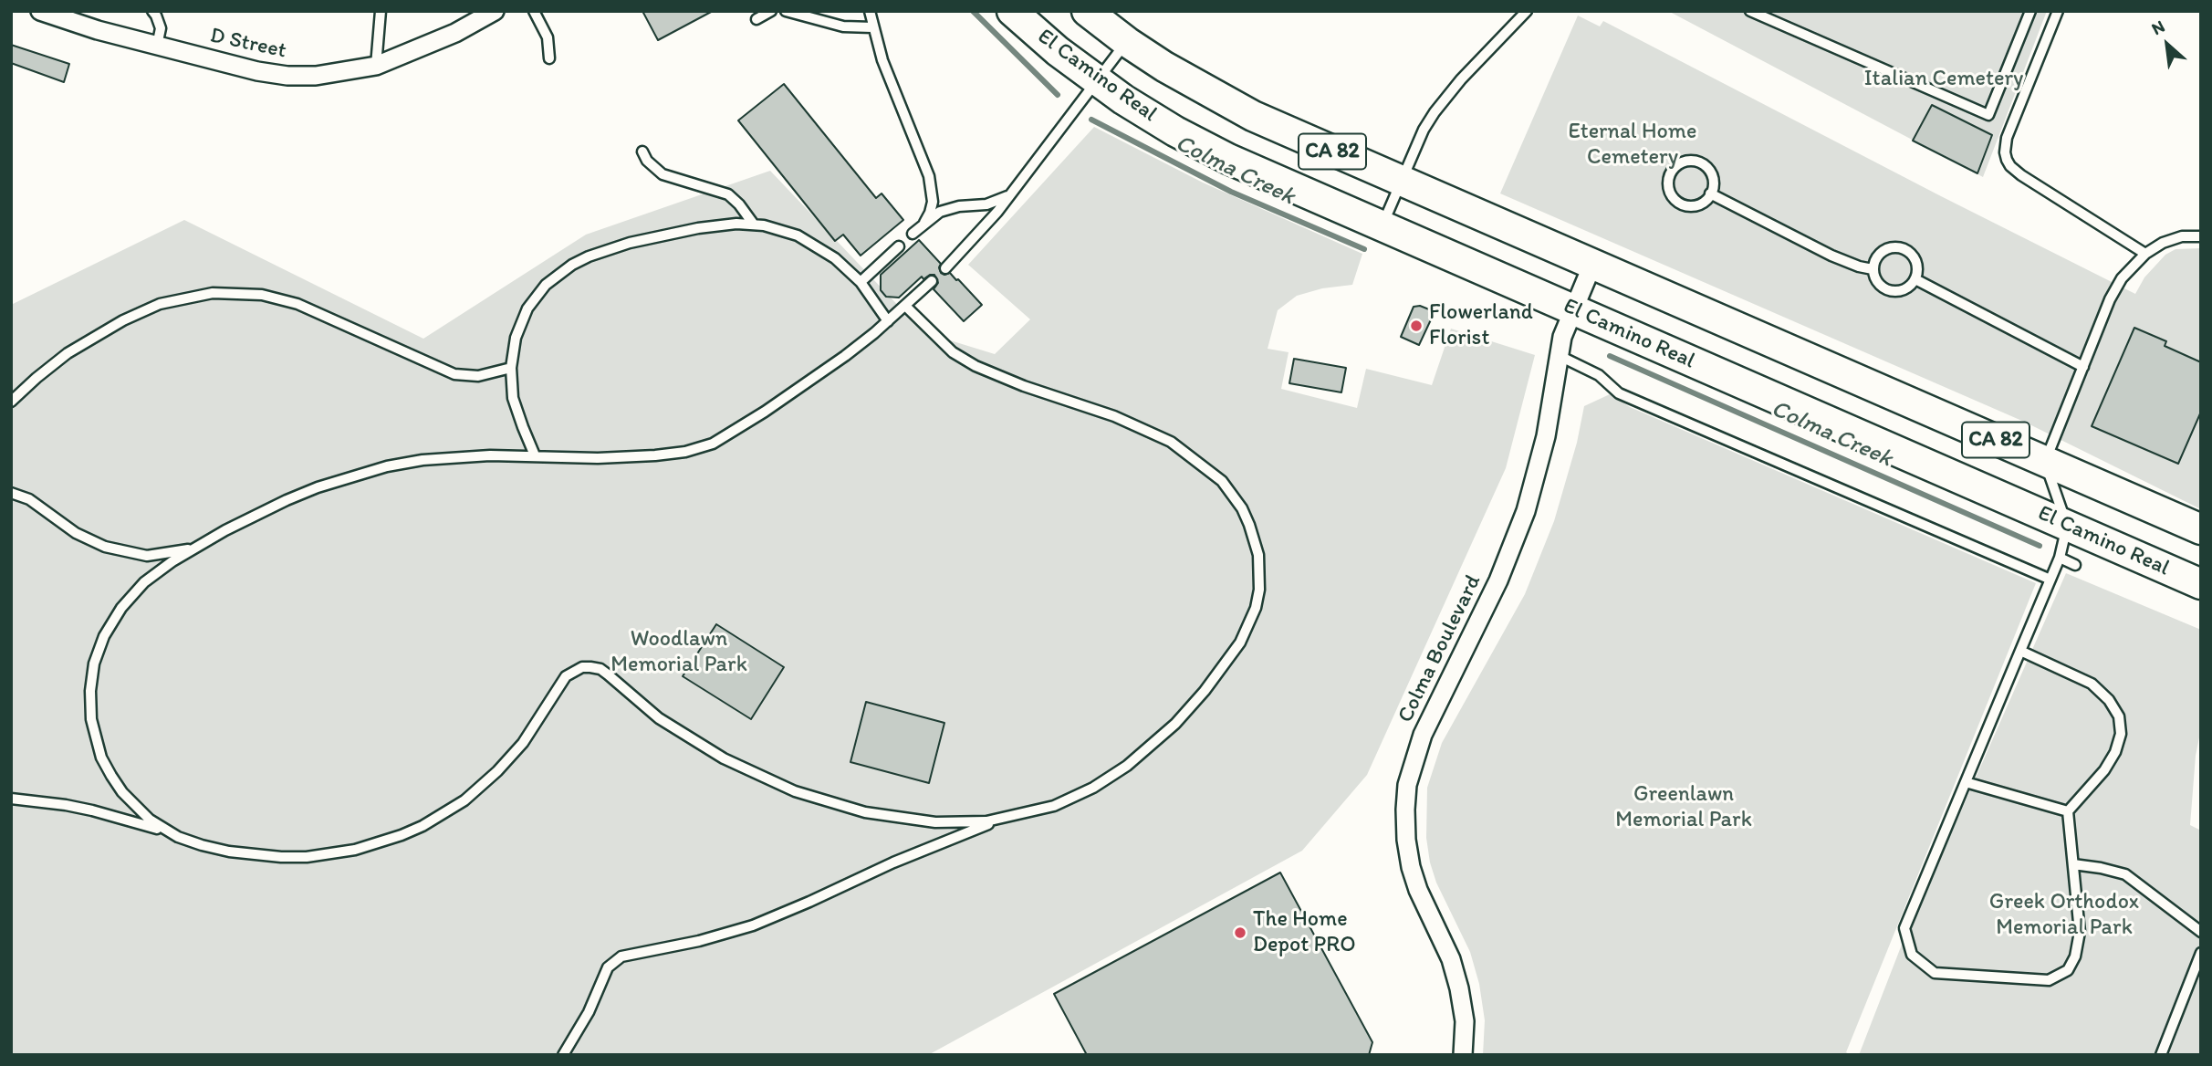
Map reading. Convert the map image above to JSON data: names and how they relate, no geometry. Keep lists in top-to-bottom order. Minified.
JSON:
{"streets":{"main road":["El Camino Real","CA 82"],"street":["D Street","Colma Boulevard"]},"crossings":[["El Camino Real","Colma Boulevard"]],"water":["Colma Creek"],"parks":["Italian Cemetery","Eternal Home Cemetery","Woodlawn Memorial Park","Greenlawn Memorial Park","Greek Orthodox Memorial Park"],"places":["Flowerland Florist","The Home Depot PRO"],"north":"top left"}
